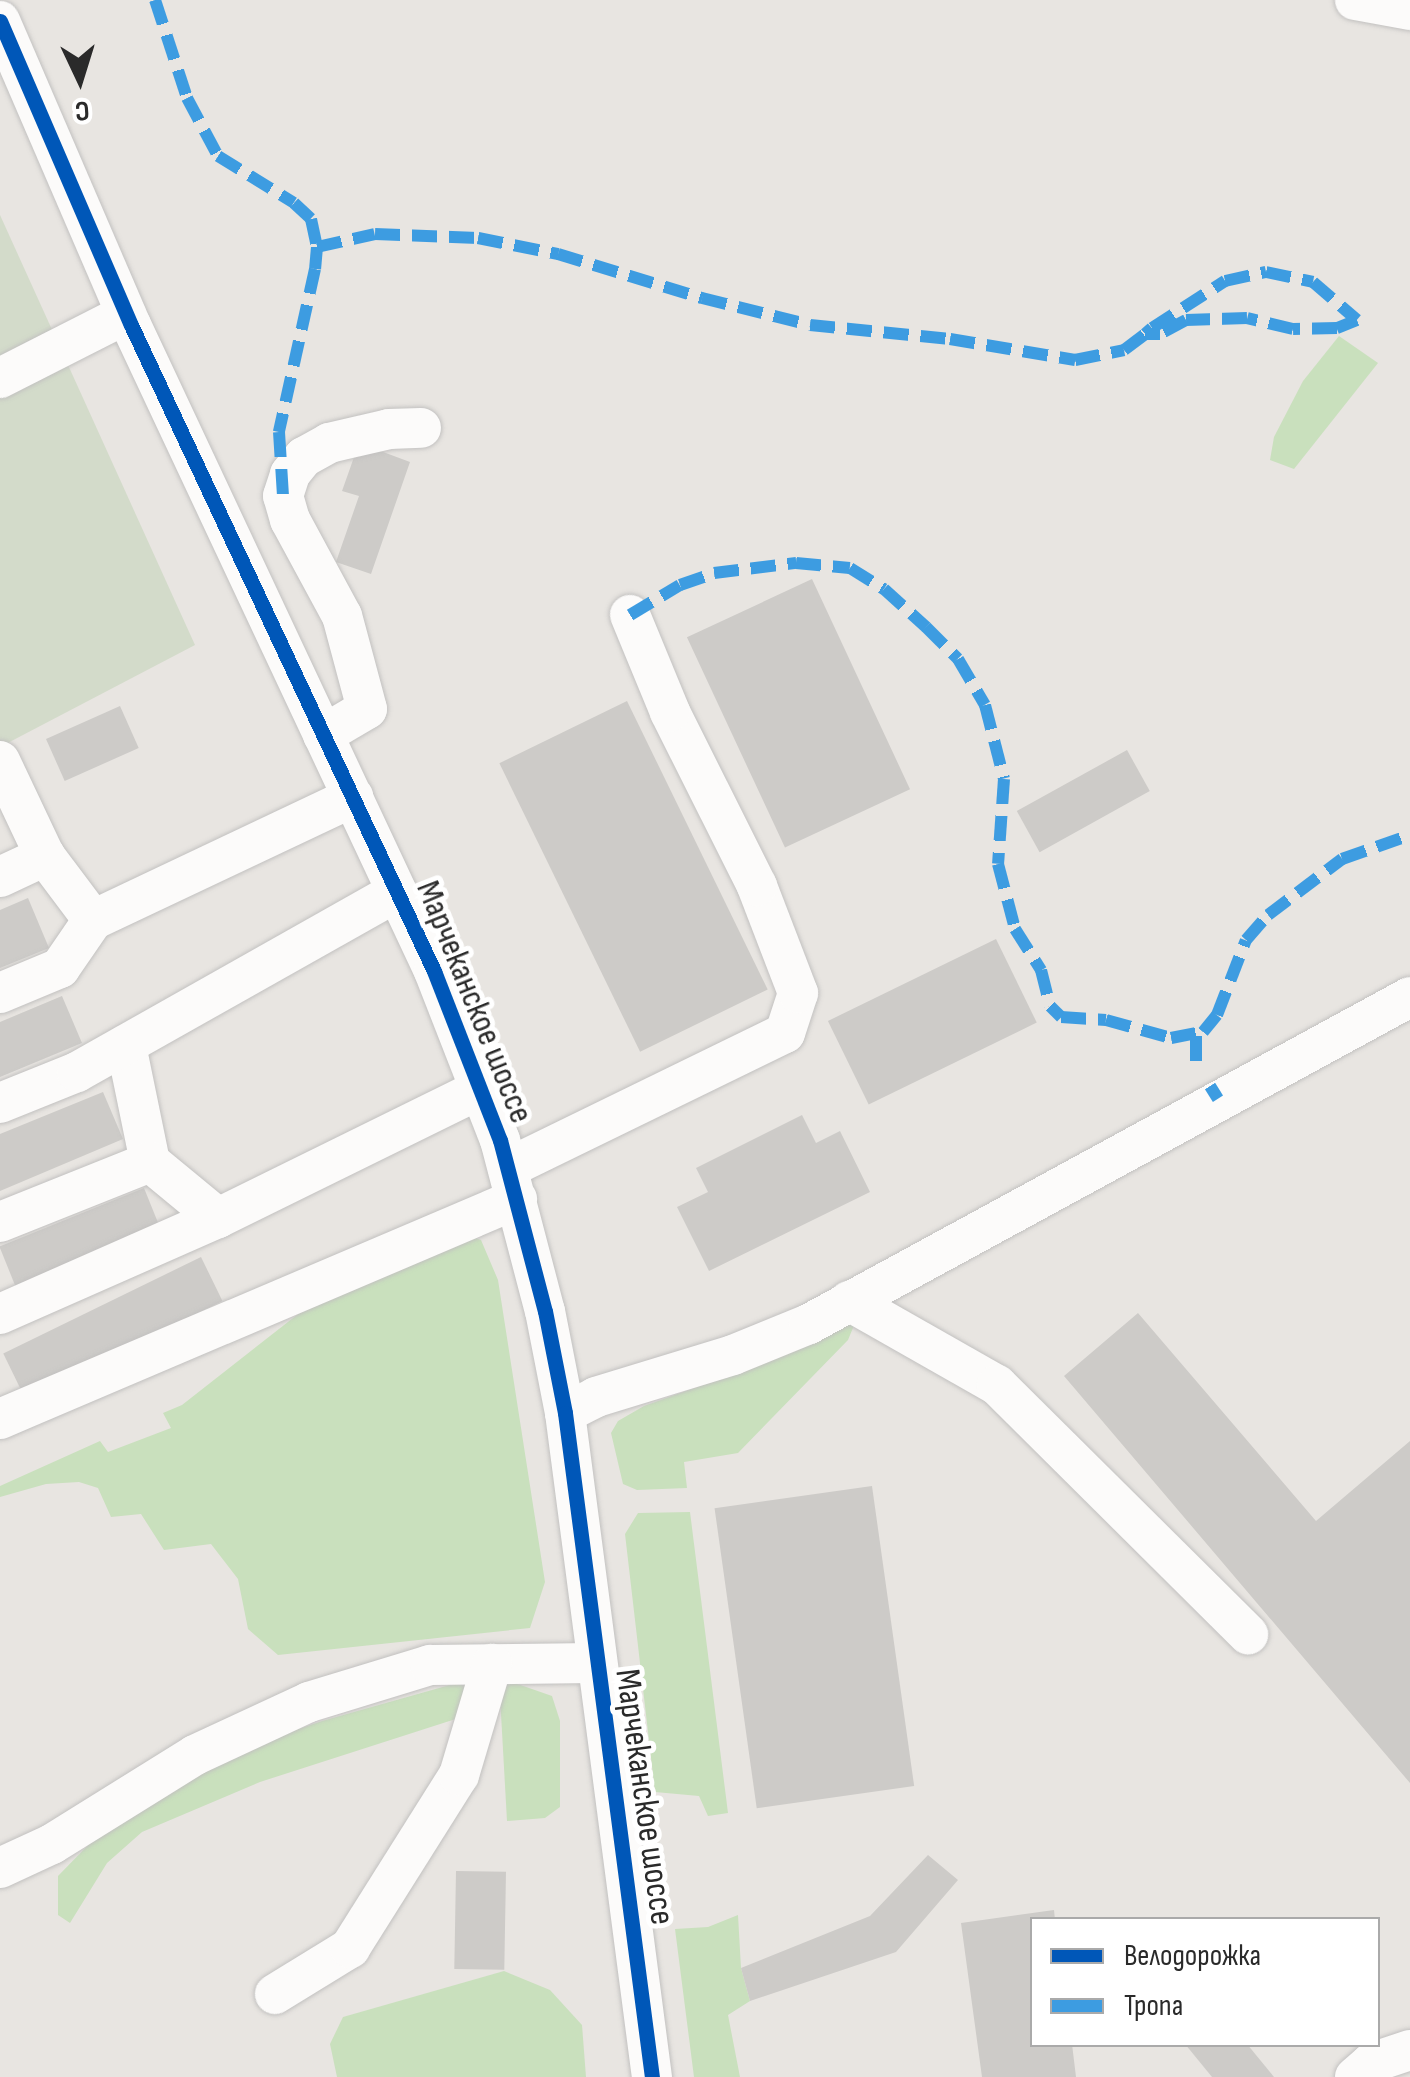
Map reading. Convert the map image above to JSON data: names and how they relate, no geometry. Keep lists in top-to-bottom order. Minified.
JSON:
{"streets":{"street":["Марчеканское шоссе"]},"legend":["Велодорожка","Тропа"],"north":"bottom"}
